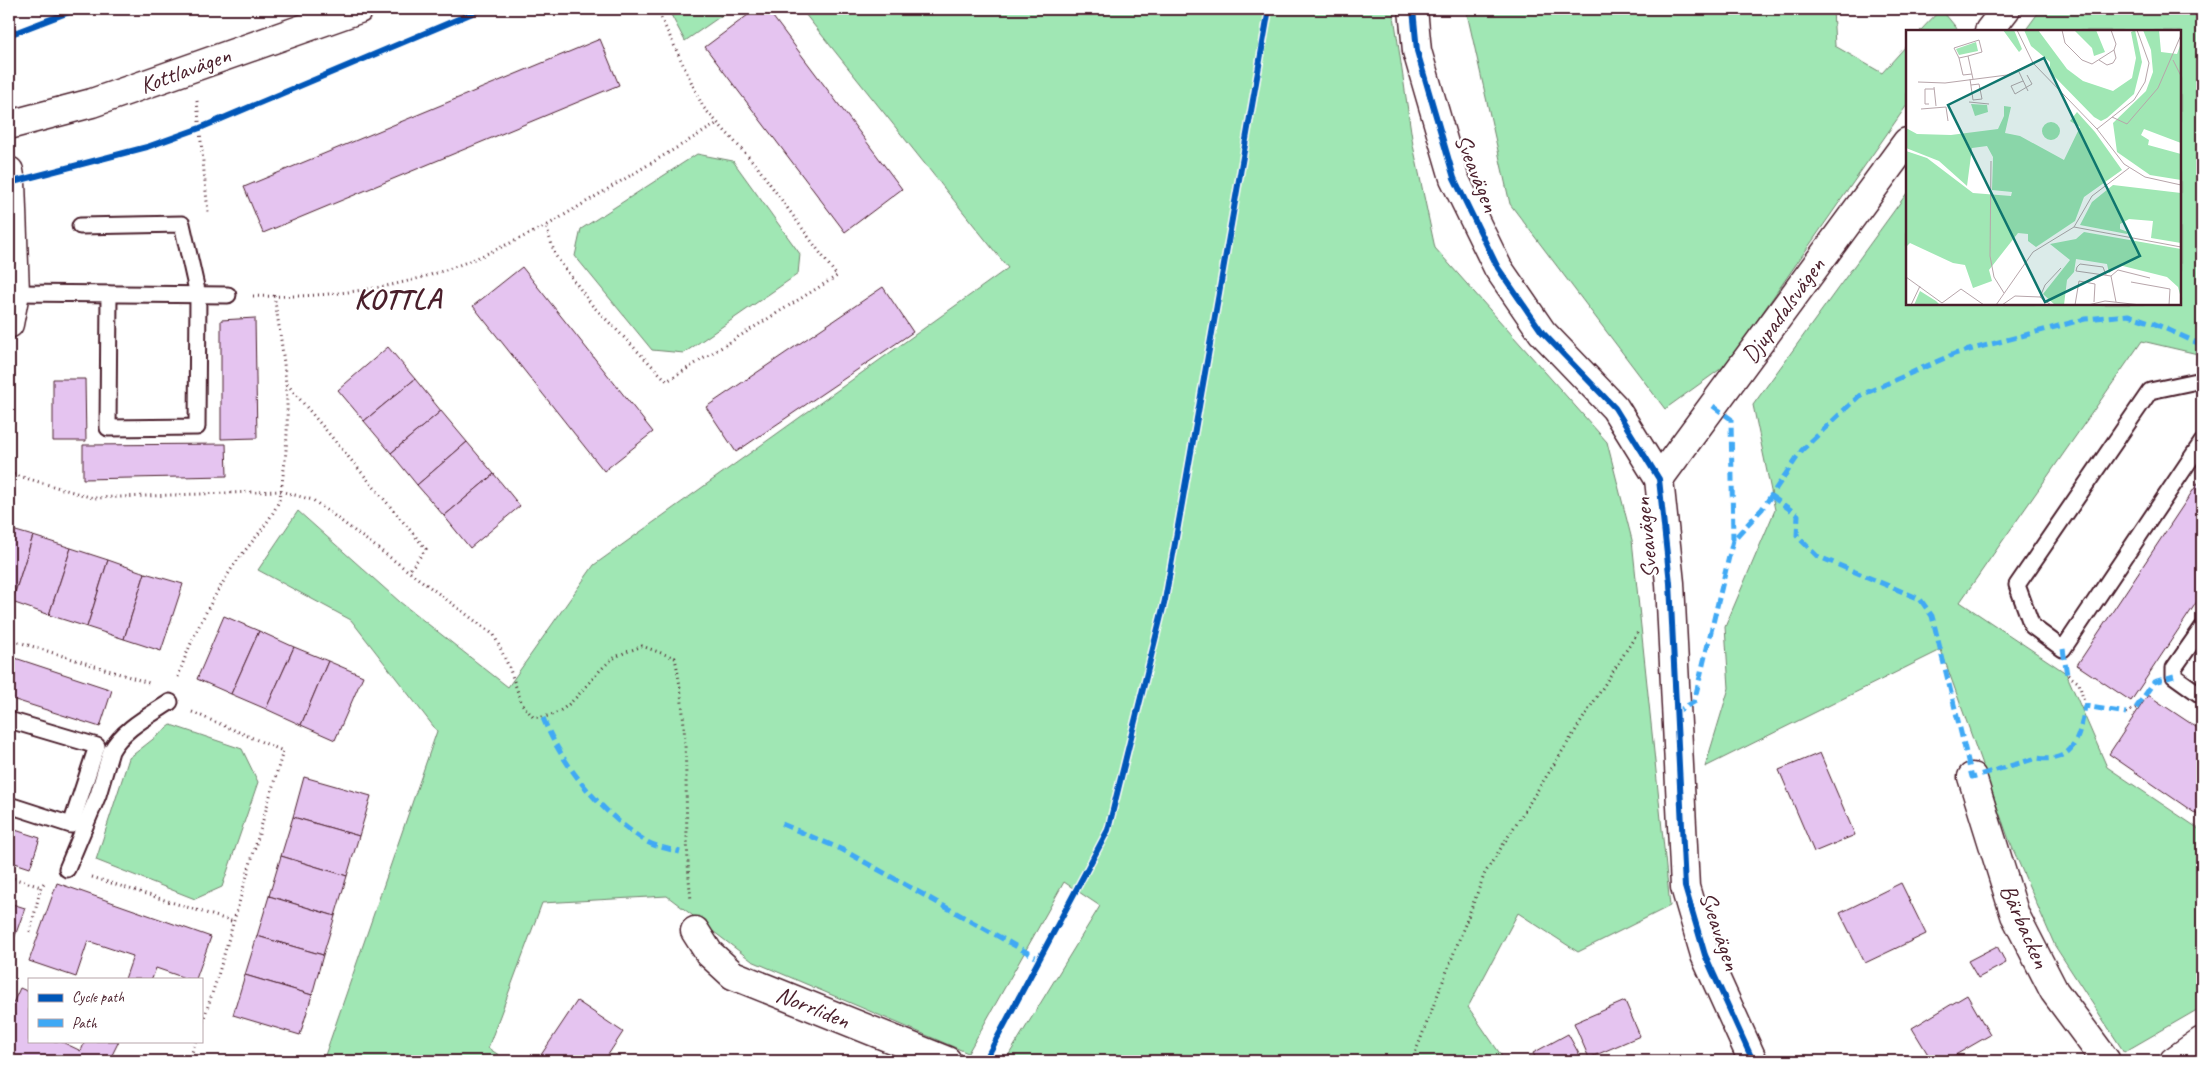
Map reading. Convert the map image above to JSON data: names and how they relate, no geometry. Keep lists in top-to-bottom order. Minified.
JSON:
{"streets":{"street":["Kottlavägen","Sveavägen","Djupadalsvägen","Bärbacken","Norrliden"]},"crossings":[["Sveavägen","Djupadalsvägen"]],"districts":["KOTTLA"],"legend":["Cycle path","Path"]}
